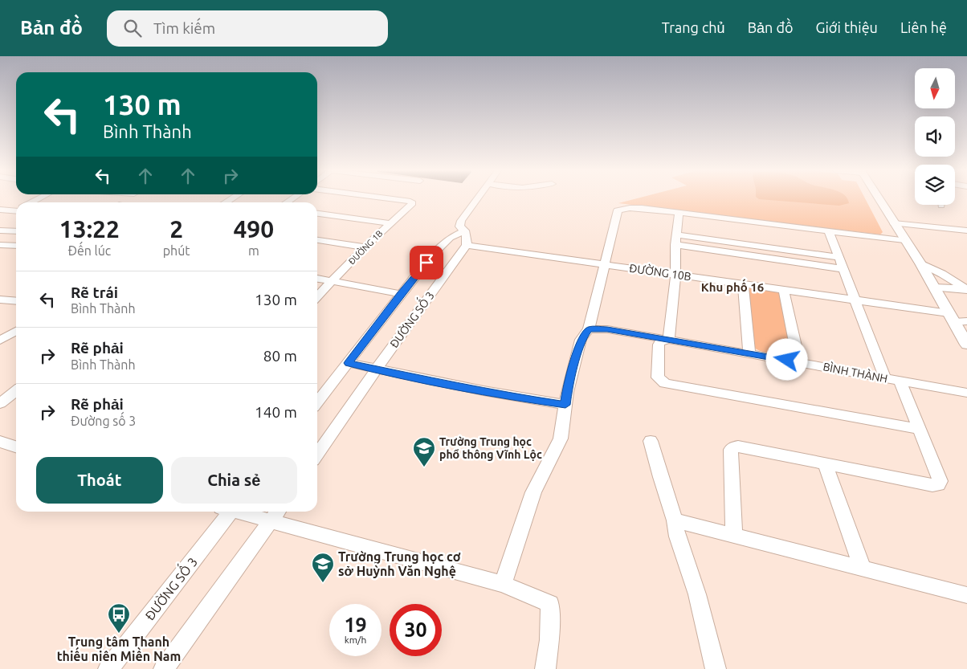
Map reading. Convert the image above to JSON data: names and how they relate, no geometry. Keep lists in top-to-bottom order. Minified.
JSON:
{"streets":{"street":["ĐƯỜNG 1B","ĐƯỜNG 10B","ĐƯỜNG SỐ 3","BÌNH THÀNH"]},"crossings":[["ĐƯỜNG 10B","ĐƯỜNG SỐ 3"]],"districts":["Khu phố 16"],"places":{"school or university":["Trường Trung học phổ thông Vĩnh Lộc","Trường Trung học cơ sở Huỳnh Văn Nghệ"],"bus stop":["Trung tâm Thanh thiếu niên Miền Nam"]},"north":"bottom","page":{"header":"Bản đồ","search":"Tìm kiếm","nav":["Trang chủ","Bản đồ","Giới thiệu","Liên hệ"],"turn":["130 m","Bình Thành"],"eta":["13:22","Đến lúc","2","phút","490","m"],"list":[{"name":"Rẽ trái","note":"Bình Thành","value":"130 m"},{"name":"Rẽ phải","note":"Bình Thành","value":"80 m"},{"name":"Rẽ phải","note":"Đường số 3","value":"140 m"}],"buttons":["Thoát","Chia sẻ"],"speed":"19 km/h","limit":"30"}}
